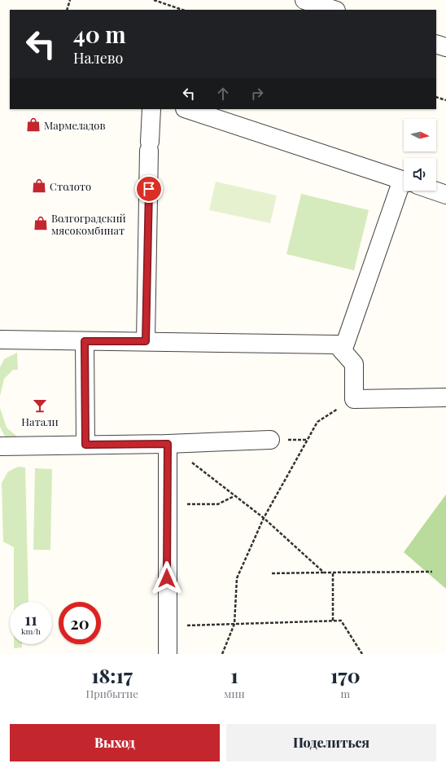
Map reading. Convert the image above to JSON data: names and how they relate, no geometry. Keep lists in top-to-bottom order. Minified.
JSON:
{"places":{"shop":["Мармеладов","Столото","Волгоградский мясокомбинат"],"bar":["Натали"]},"north":"right","page":{"turn":["40 m","Налево"],"speed":"11 km/h","limit":"20","eta":["18:17","Прибытие","1","мин","170","m"],"buttons":["Выход","Поделиться"]}}
